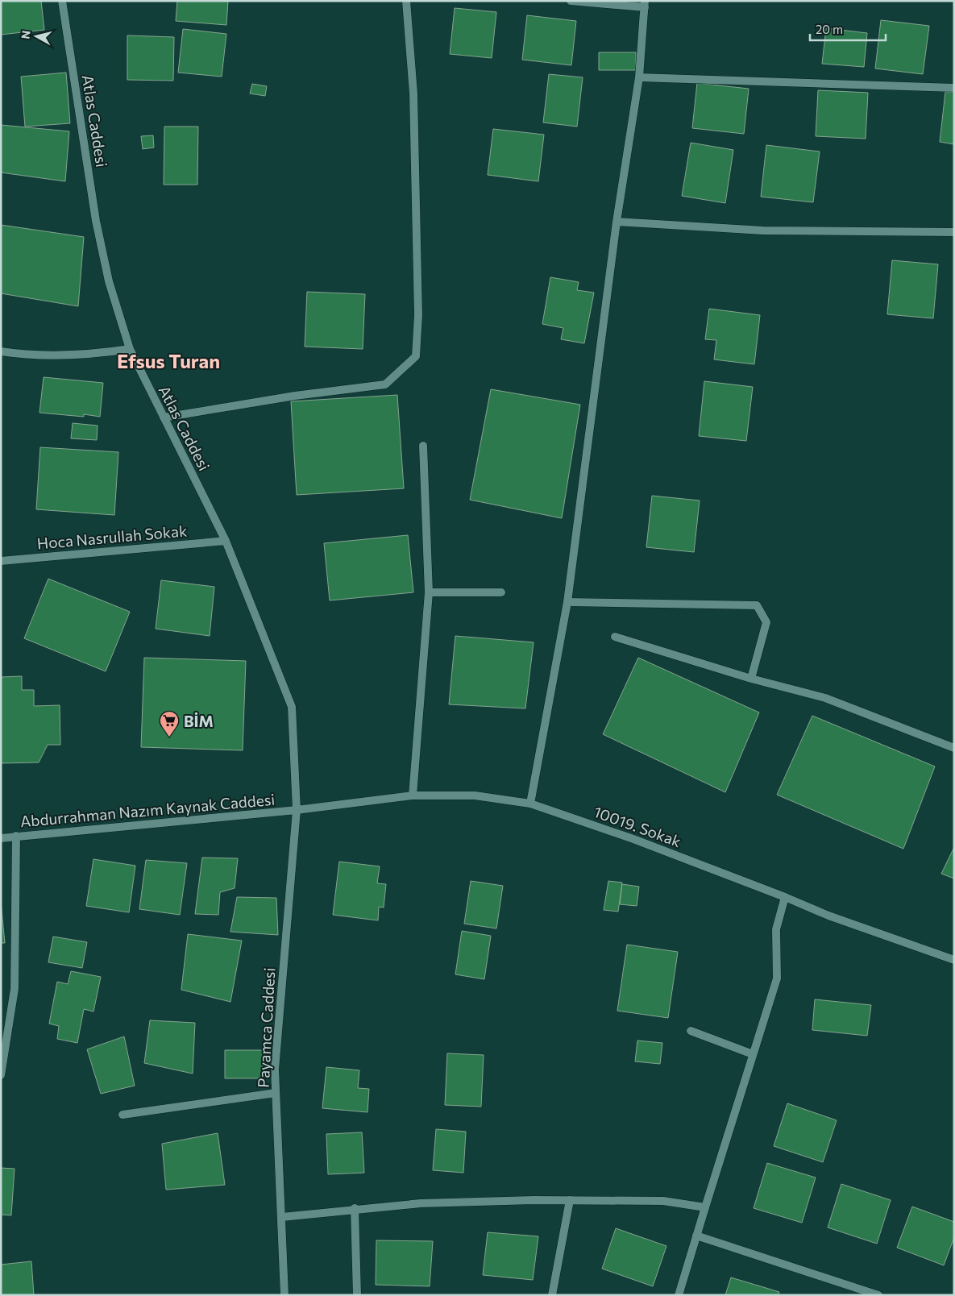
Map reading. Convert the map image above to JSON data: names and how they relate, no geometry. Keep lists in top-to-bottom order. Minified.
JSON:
{"streets":{"street":["Atlas Caddesi","Hoca Nasrullah Sokak","Abdurrahman Nazım Kaynak Caddesi","10019. Sokak","Payamca Caddesi"]},"crossings":[["Atlas Caddesi","Hoca Nasrullah Sokak"],["Atlas Caddesi","Abdurrahman Nazım Kaynak Caddesi"],["Atlas Caddesi","10019. Sokak"],["Atlas Caddesi","Payamca Caddesi"],["Abdurrahman Nazım Kaynak Caddesi","10019. Sokak"],["Abdurrahman Nazım Kaynak Caddesi","Payamca Caddesi"],["10019. Sokak","Payamca Caddesi"]],"districts":["Efsus Turan"],"places":{"supermarket":["BİM"]},"scale_bar":"20 m","north":"left"}
